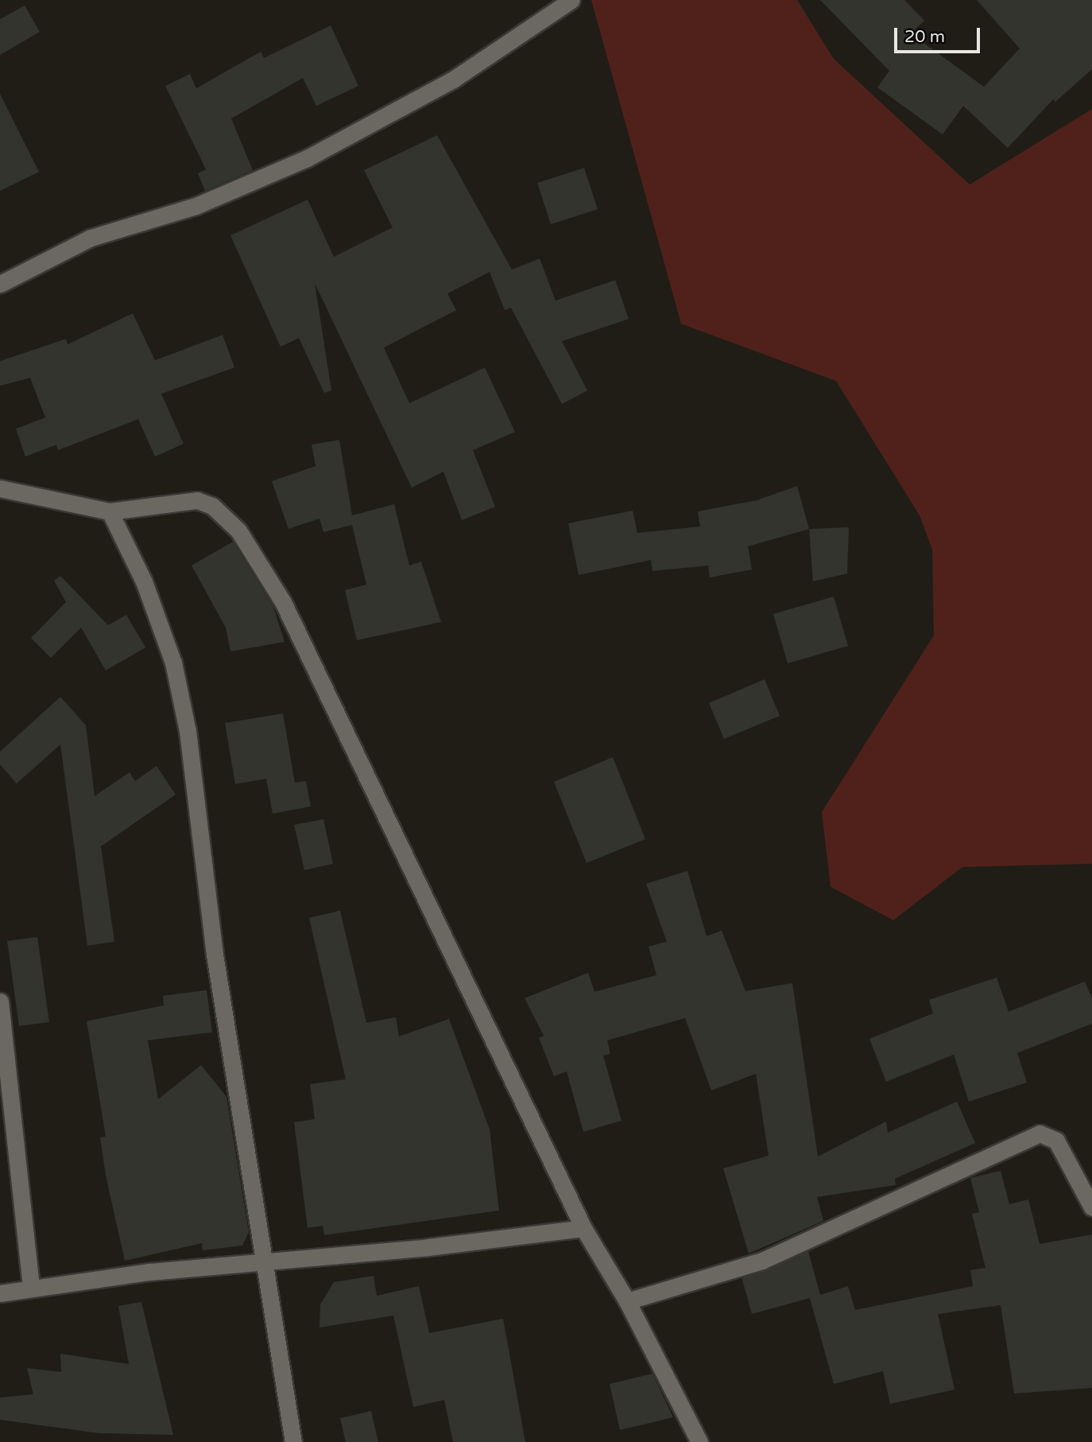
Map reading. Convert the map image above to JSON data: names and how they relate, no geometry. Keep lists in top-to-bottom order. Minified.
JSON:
{"scale_bar":"20 m"}
